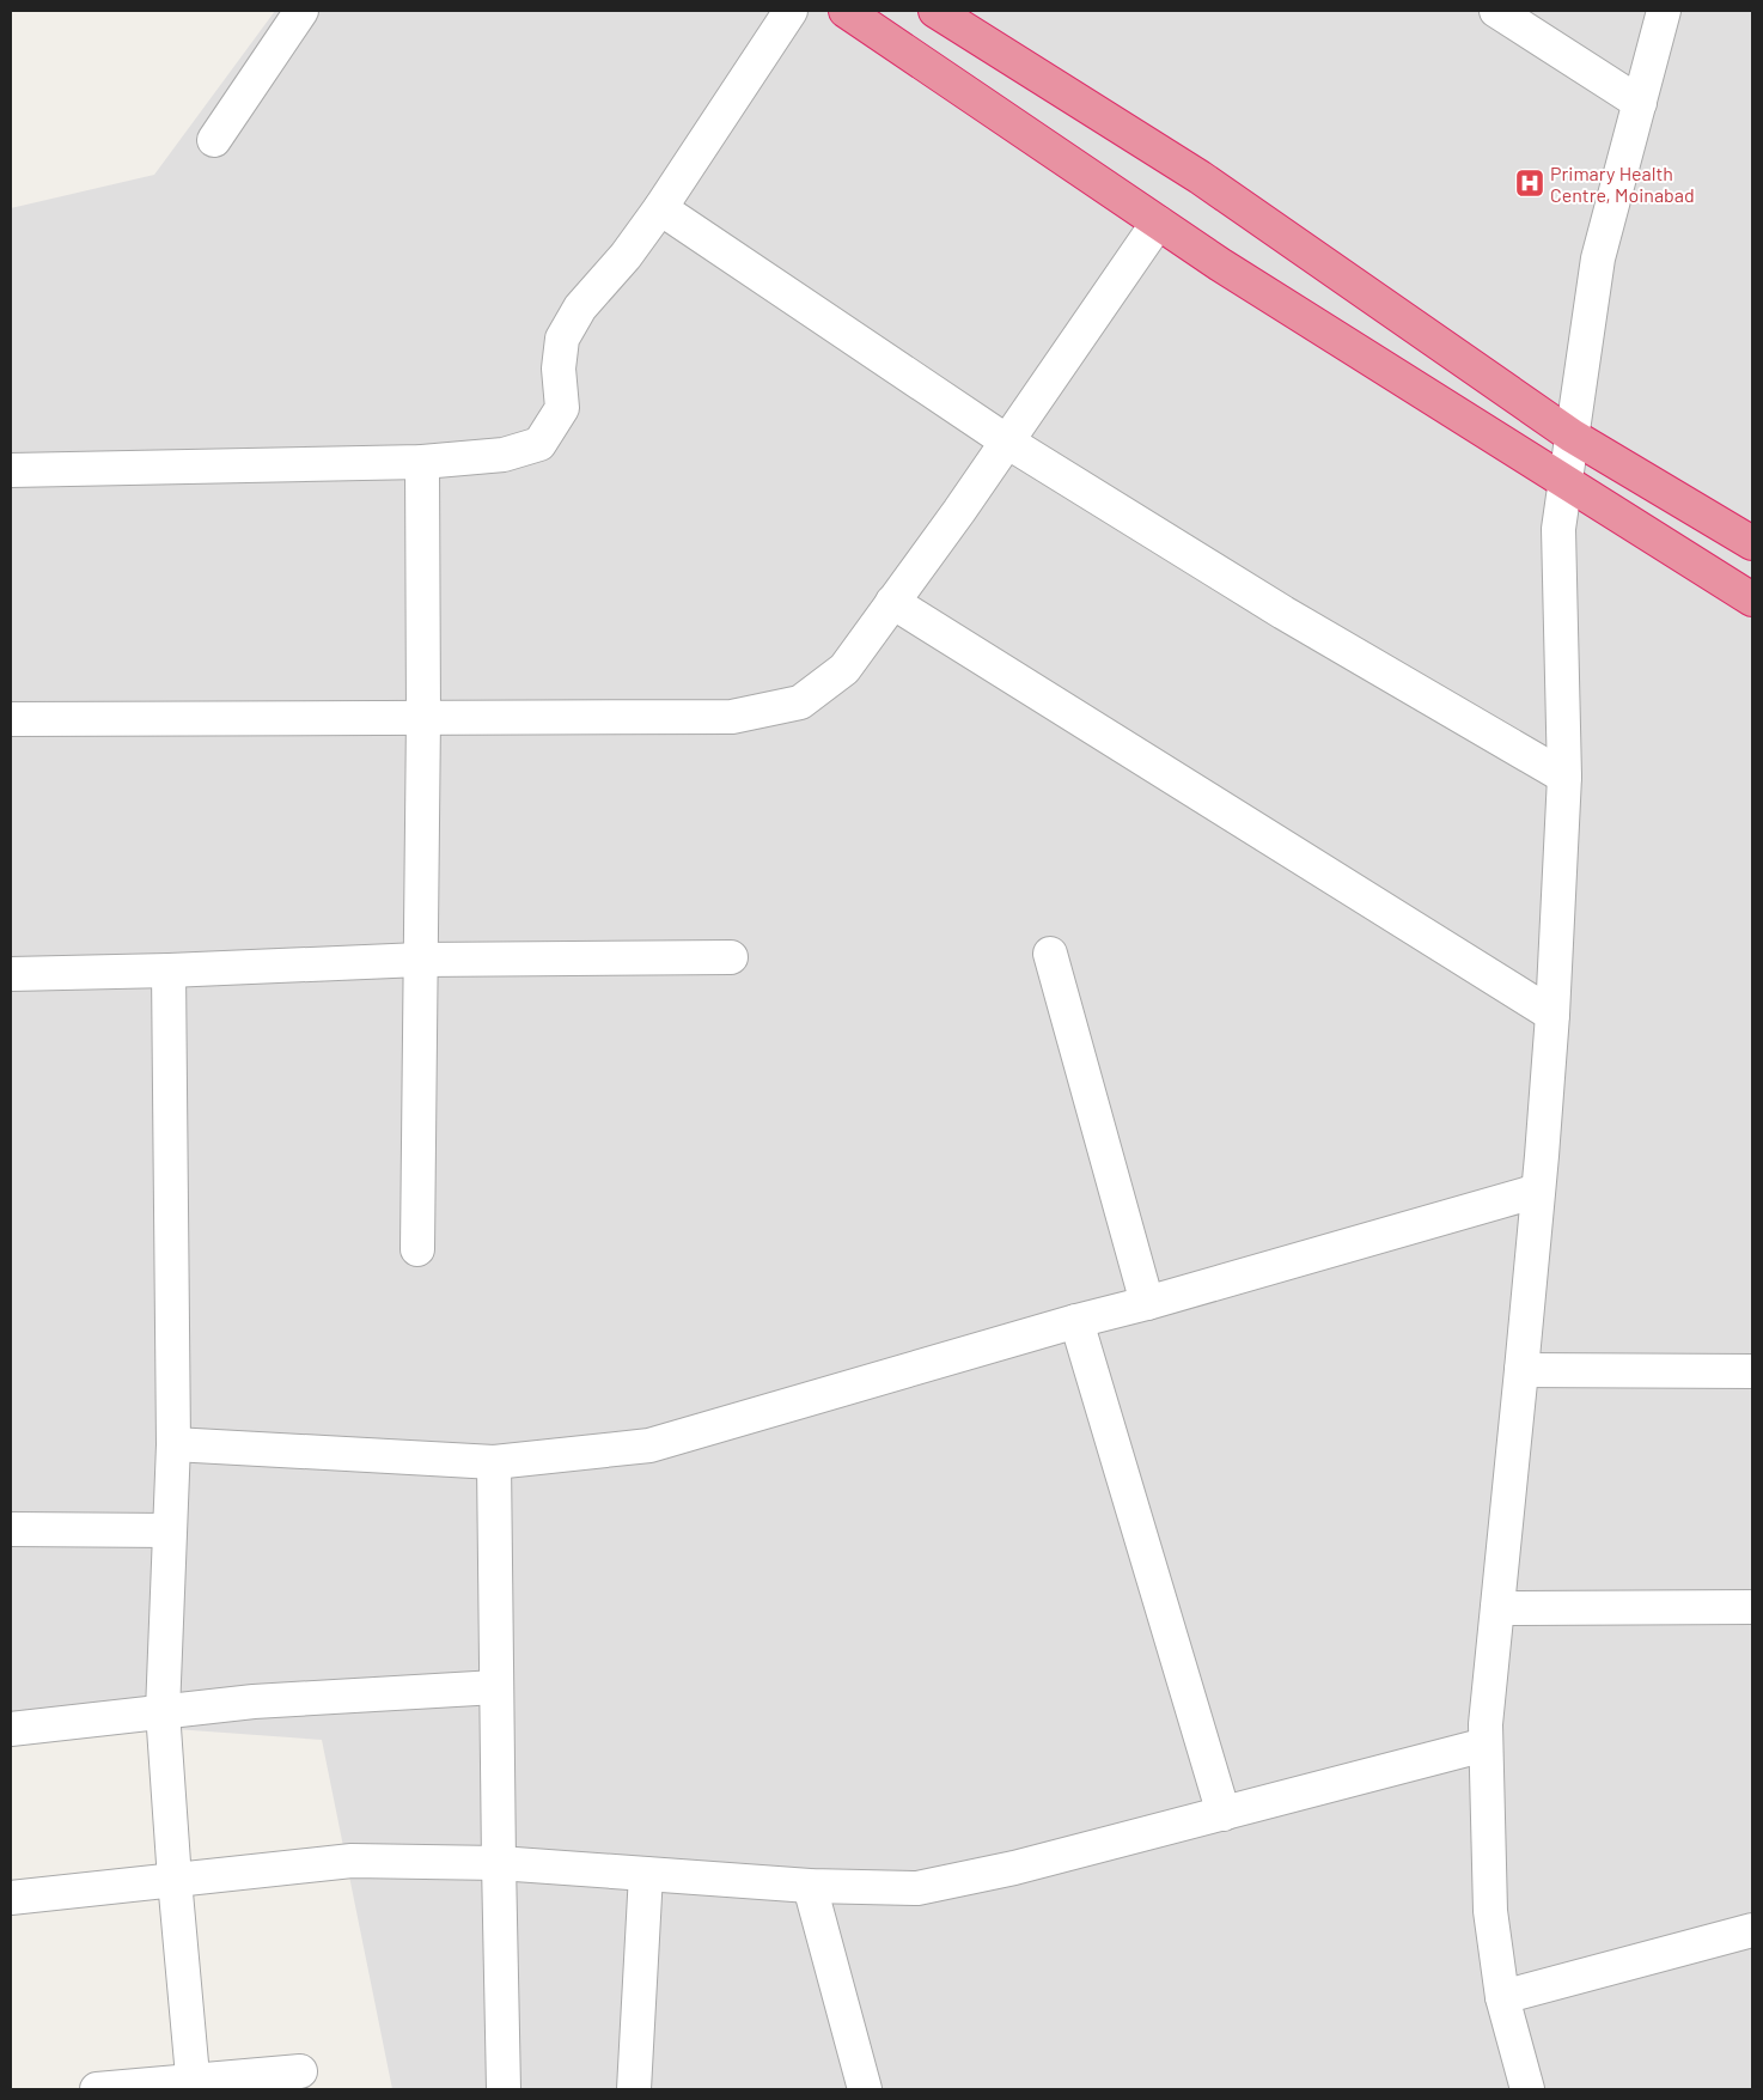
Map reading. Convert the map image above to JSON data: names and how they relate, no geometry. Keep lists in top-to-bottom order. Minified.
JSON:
{"places":{"hospital":["Primary Health Centre, Moinabad"]}}
